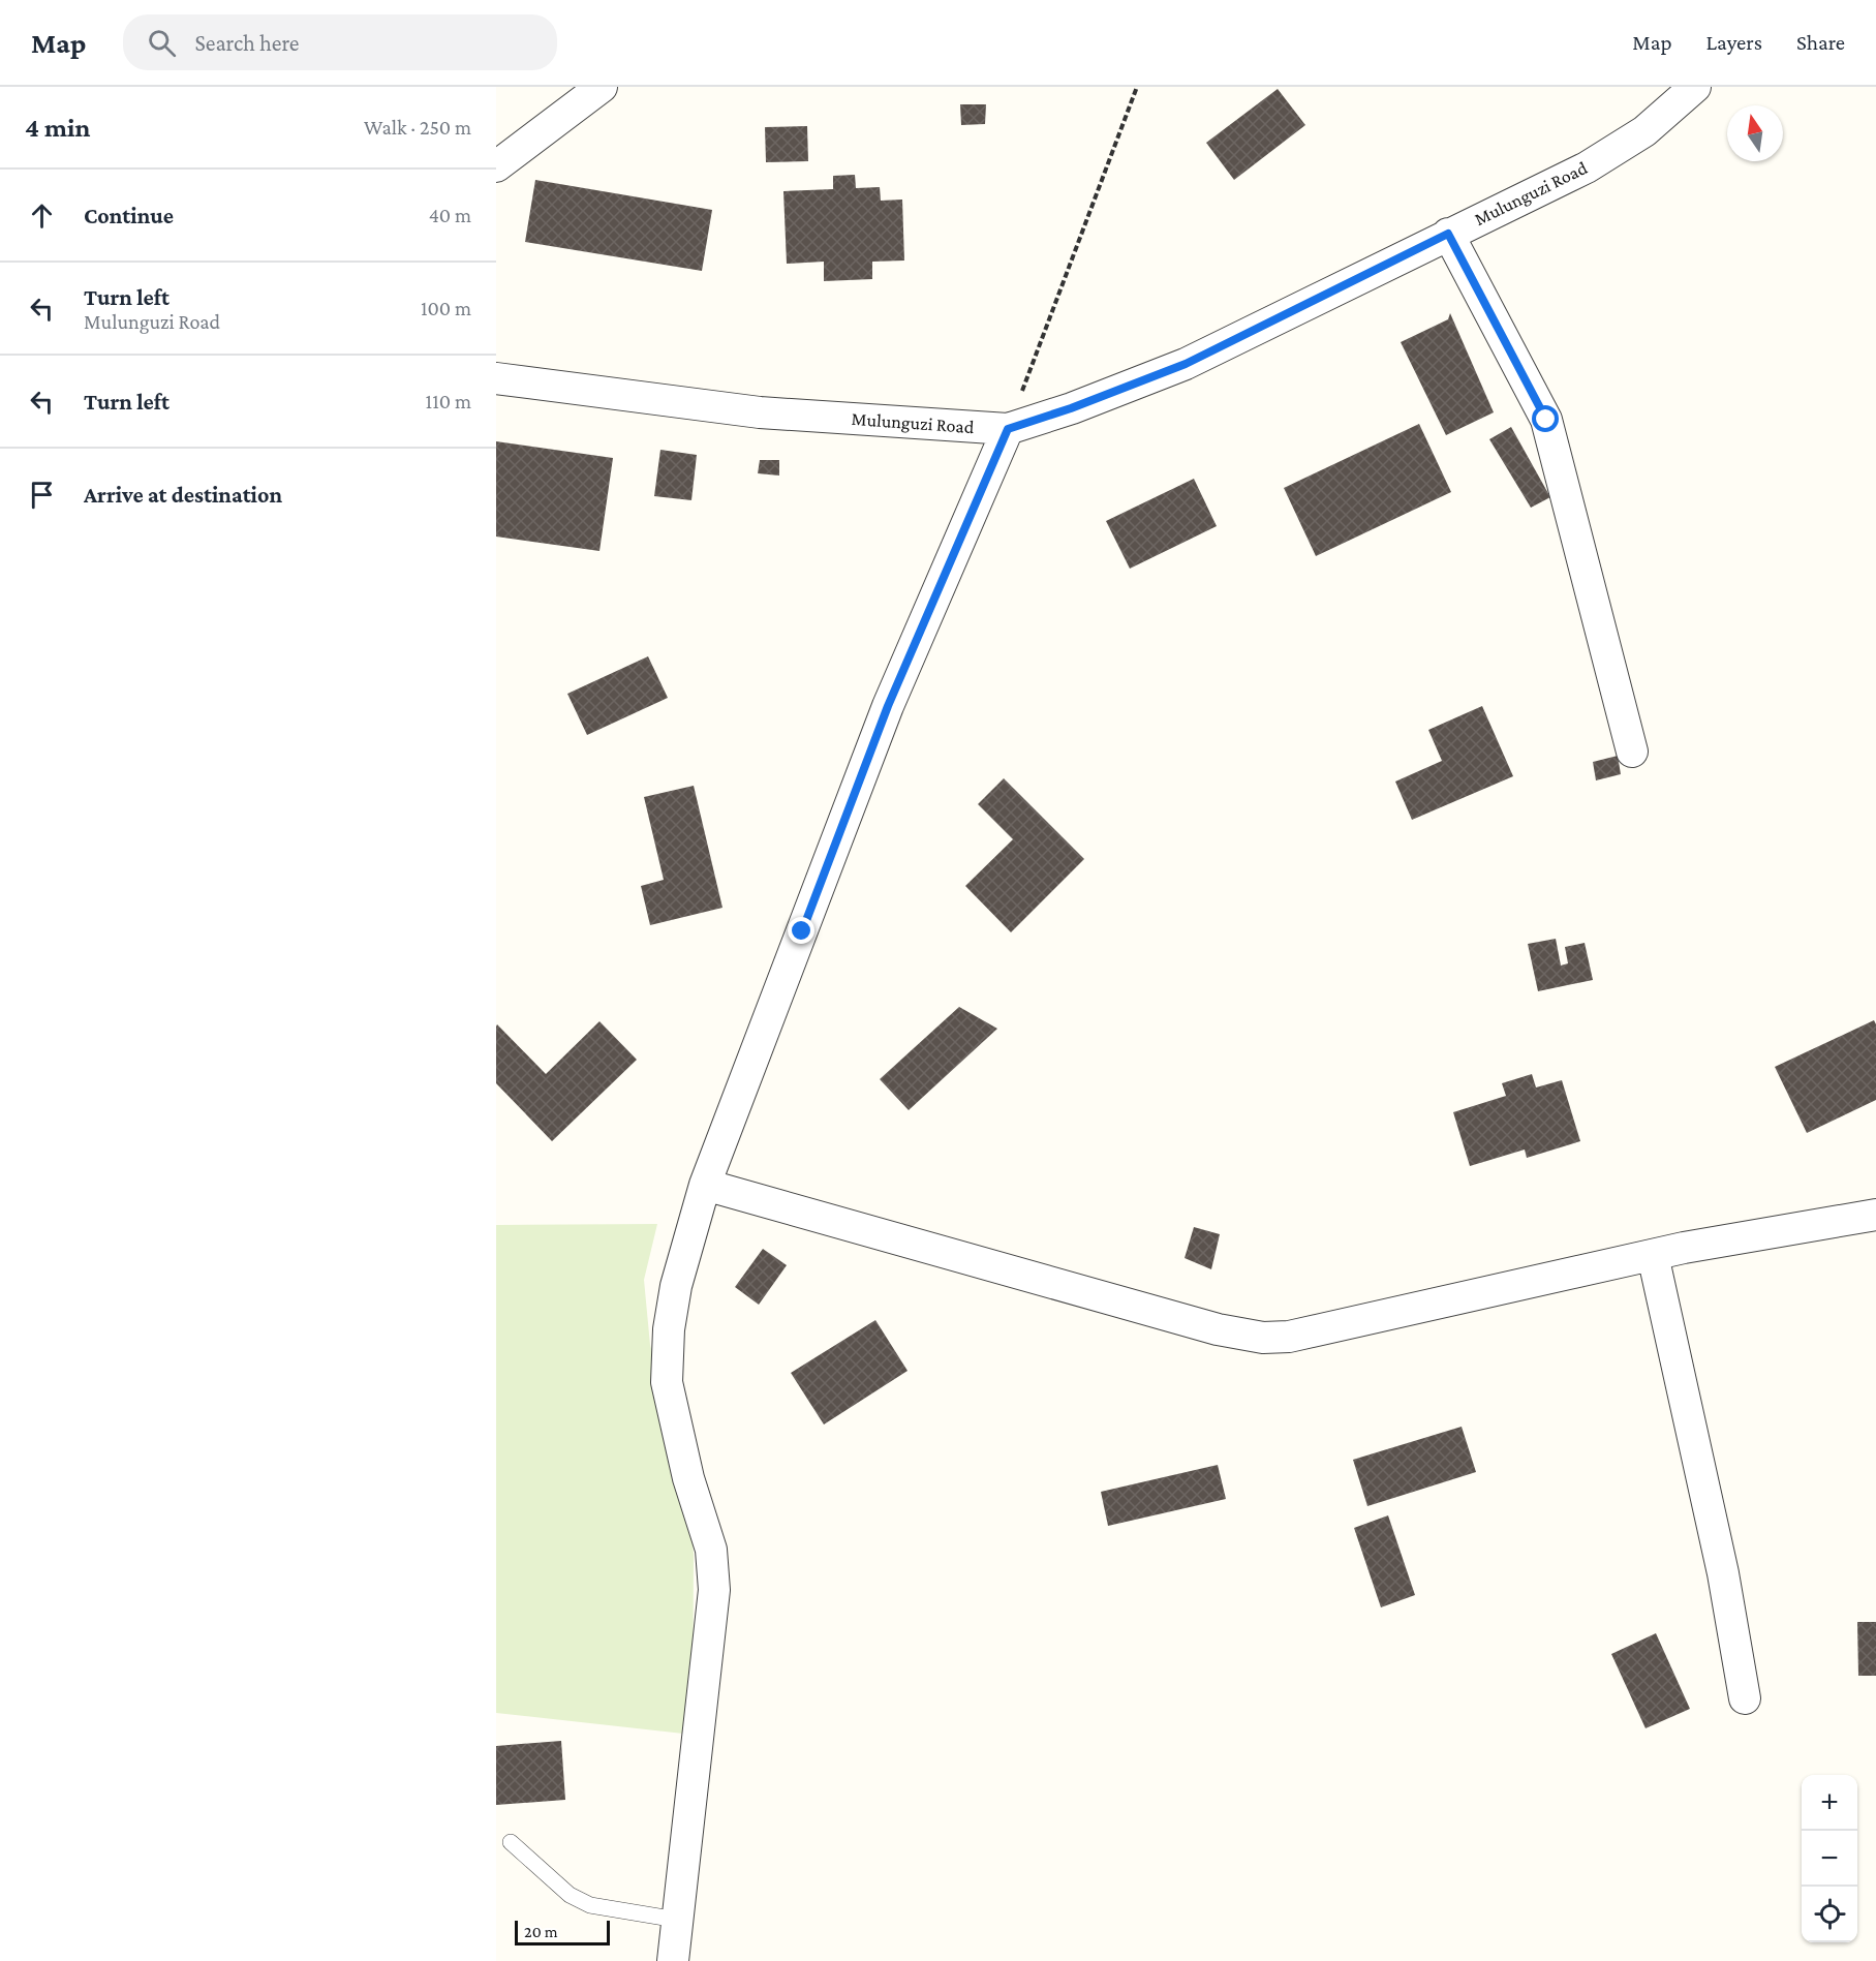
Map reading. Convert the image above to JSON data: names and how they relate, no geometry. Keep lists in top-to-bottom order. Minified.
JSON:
{"streets":{"street":["Mulunguzi Road"]},"scale_bar":"20 m","north":"top","page":{"header":"Map","search":"Search here","nav":["Map","Layers","Share"],"heading":["4 min","Walk · 250 m"],"list":[["Continue","40 m"],["Turn left","Mulunguzi Road","100 m"],["Turn left","110 m"],"Arrive at destination"],"map_buttons":["+","−"],"scale":"20 m"}}
